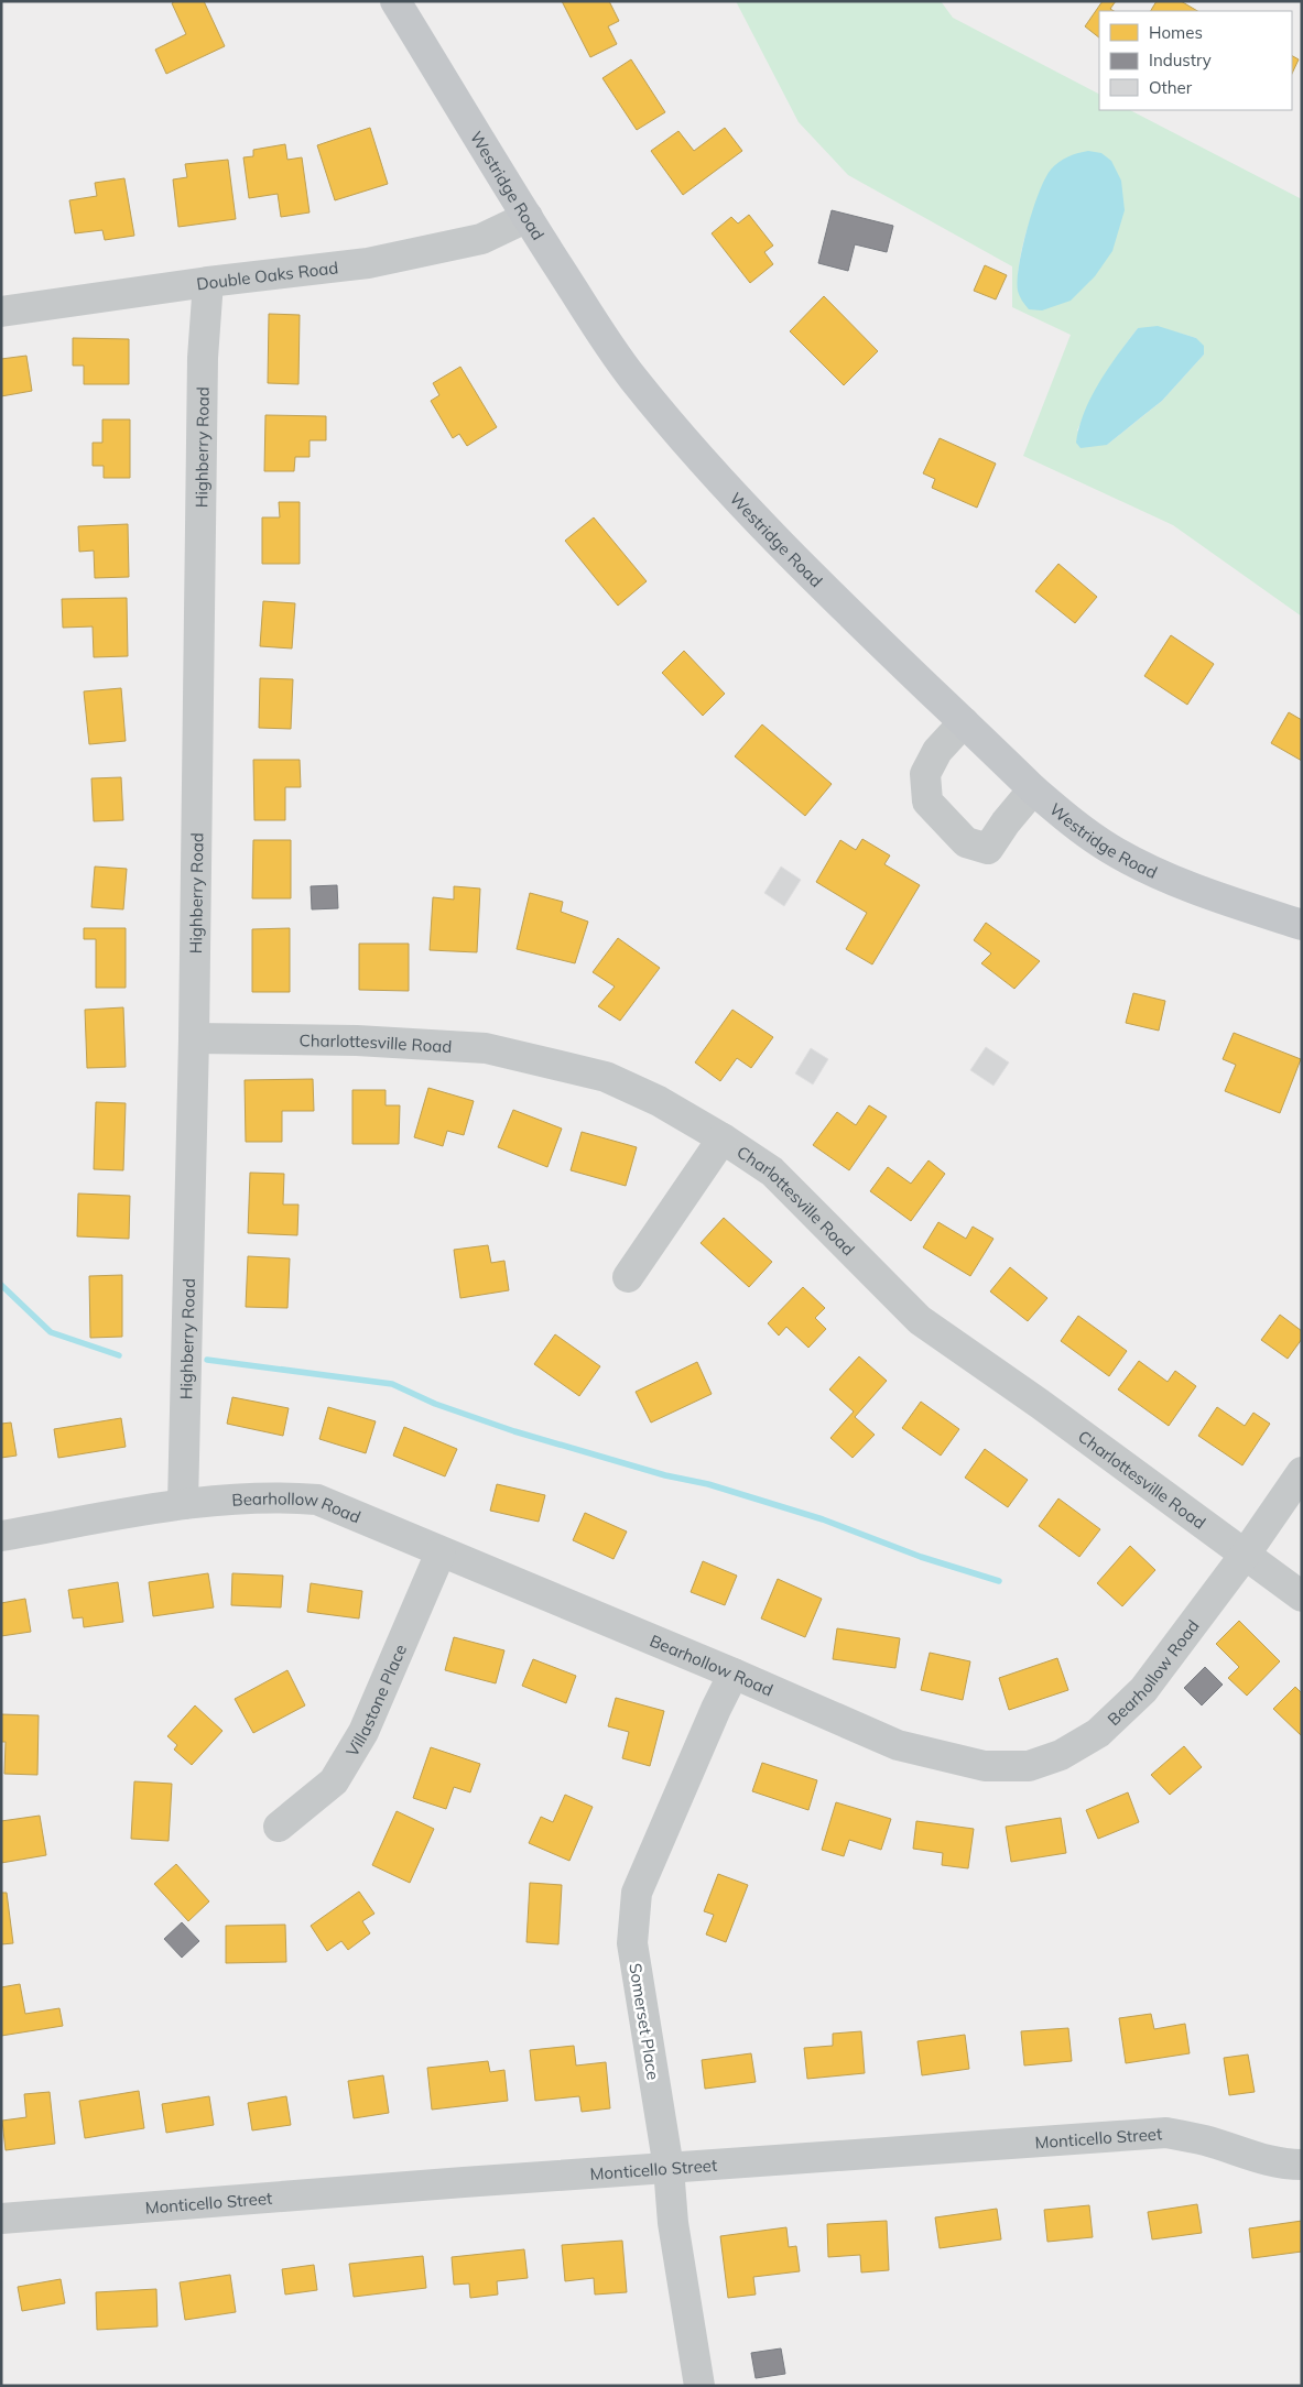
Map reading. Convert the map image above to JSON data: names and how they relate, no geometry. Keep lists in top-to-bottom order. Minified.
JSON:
{"streets":{"main road":["Westridge Road"],"street":["Double Oaks Road","Highberry Road","Charlottesville Road","Bearhollow Road","Villastone Place","Somerset Place","Monticello Street"]},"crossings":[["Westridge Road","Double Oaks Road"],["Double Oaks Road","Highberry Road"],["Highberry Road","Charlottesville Road"],["Highberry Road","Bearhollow Road"],["Charlottesville Road","Bearhollow Road"],["Bearhollow Road","Villastone Place"],["Bearhollow Road","Somerset Place"],["Somerset Place","Monticello Street"]],"legend":["Homes","Industry","Other"]}
